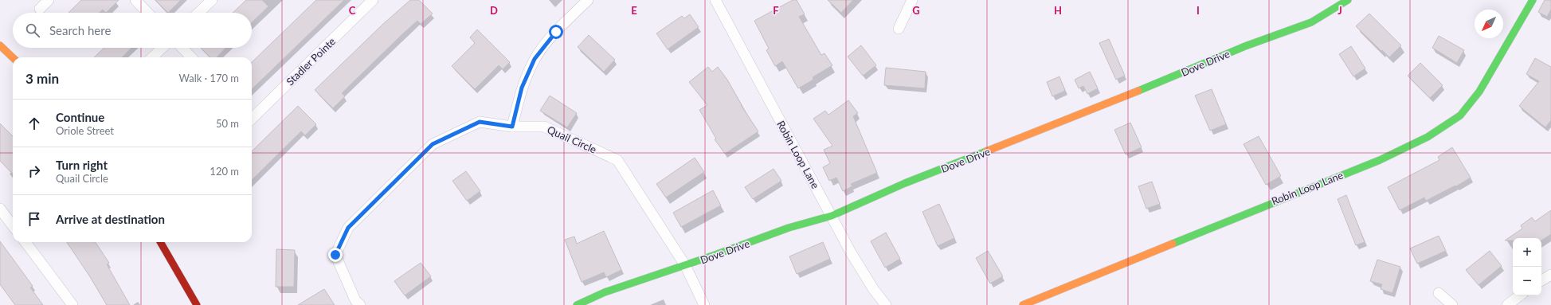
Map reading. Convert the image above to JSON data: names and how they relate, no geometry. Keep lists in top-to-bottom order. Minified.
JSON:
{"streets":{"street":["Stadler Pointe","Dove Drive","Quail Circle","Robin Loop Lane"]},"crossings":[["Dove Drive","Quail Circle"],["Dove Drive","Robin Loop Lane"]],"north":"bottom left","page":{"search":"Search here","heading":["3 min","Walk · 170 m"],"list":[["Continue","Oriole Street","50 m"],["Turn right","Quail Circle","120 m"],"Arrive at destination"],"map_buttons":["+","−"]},"grid":{"columns":["C","D","E","F","G","H","I","J"]}}
